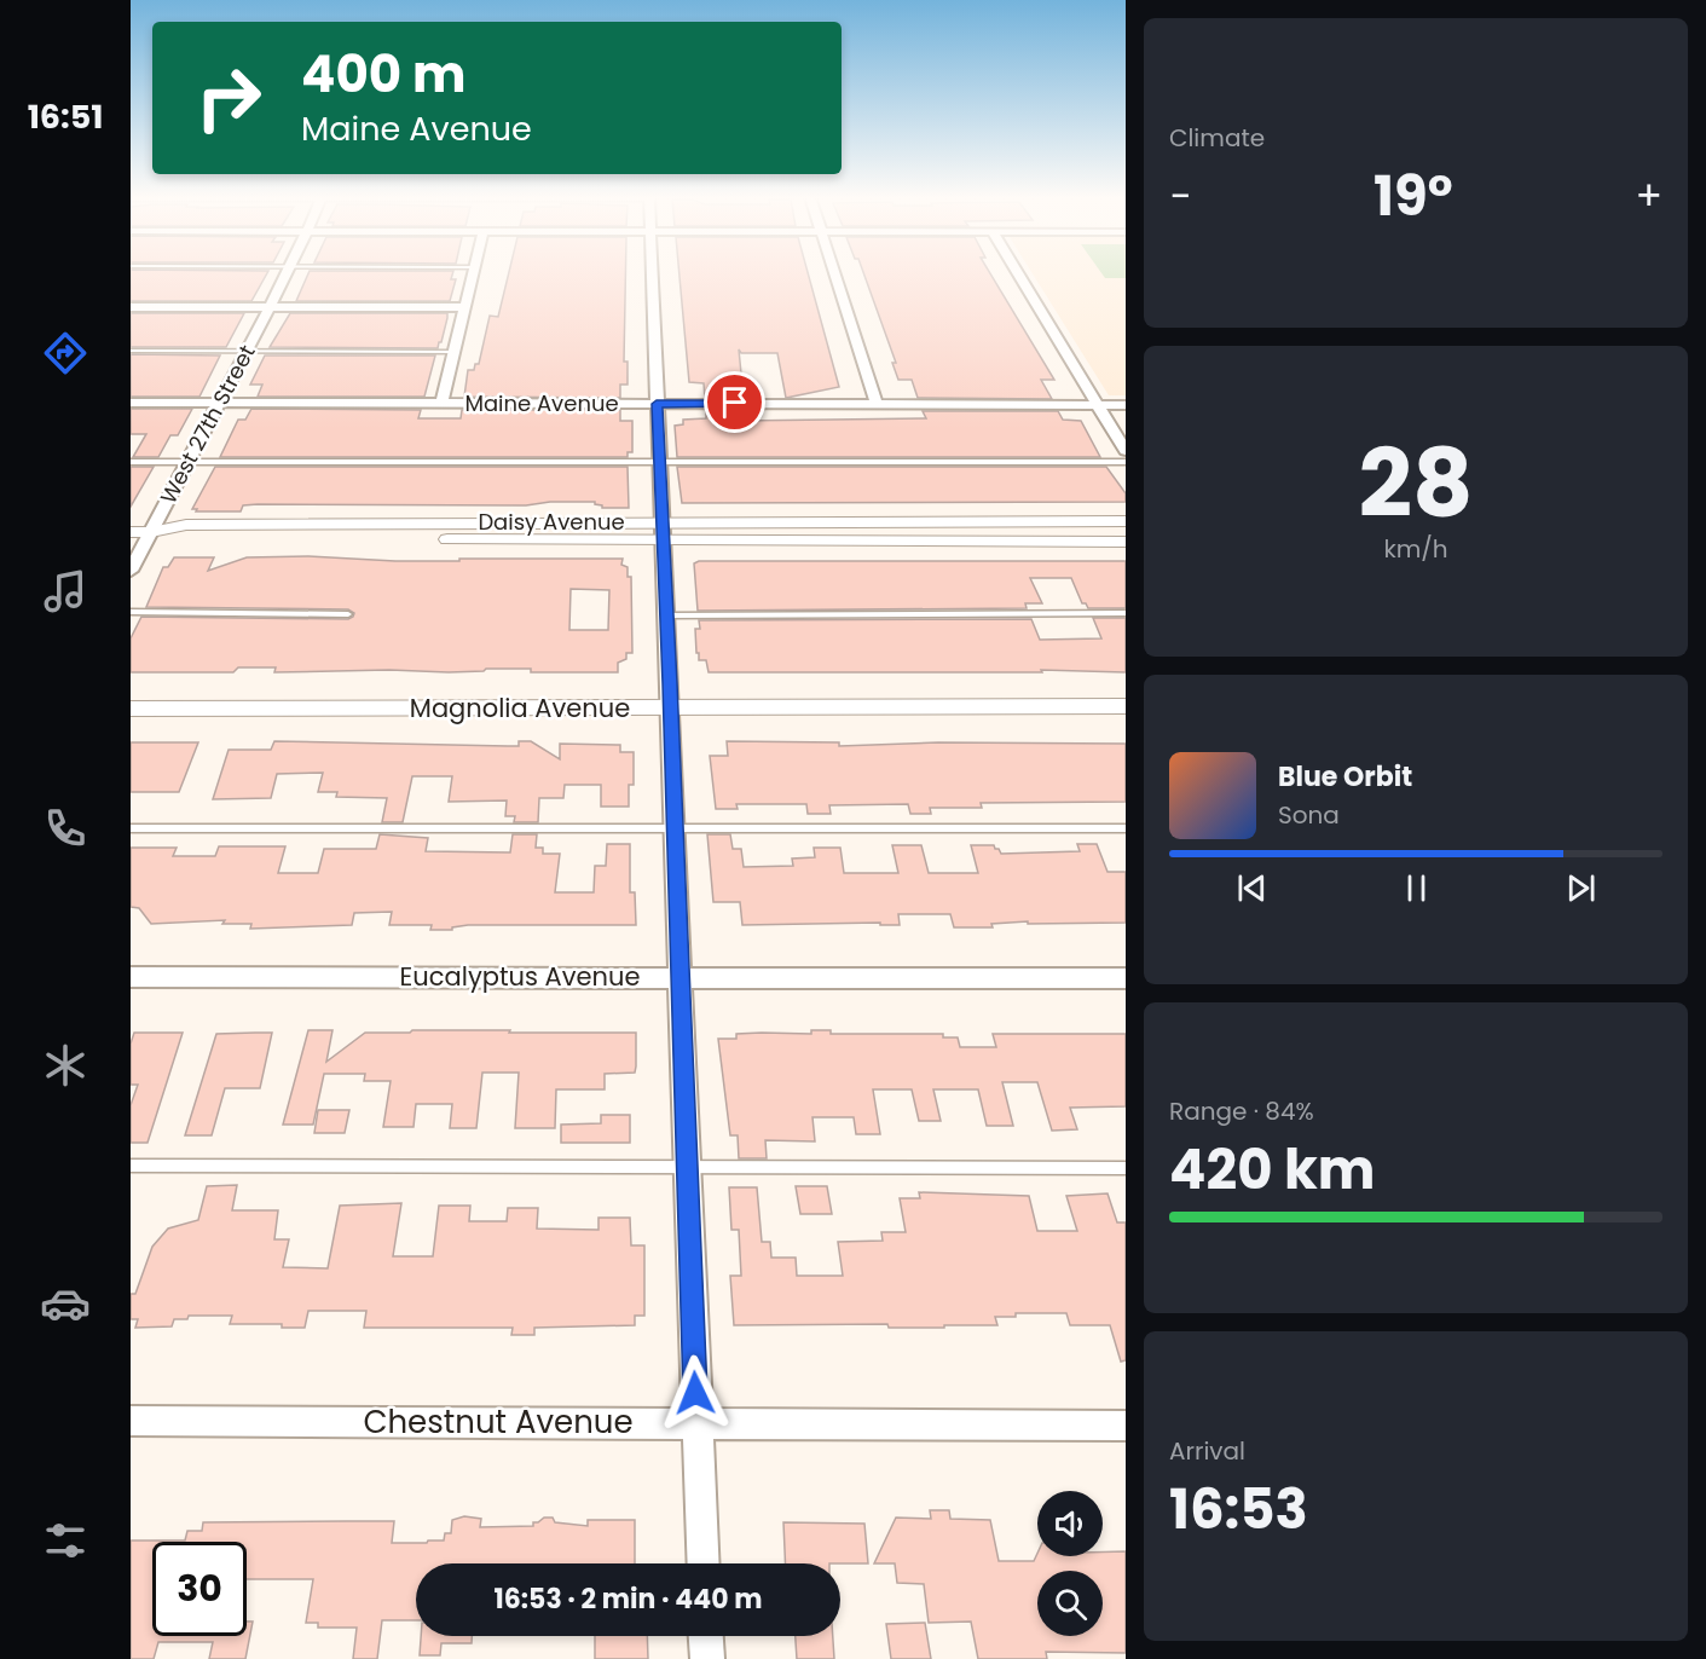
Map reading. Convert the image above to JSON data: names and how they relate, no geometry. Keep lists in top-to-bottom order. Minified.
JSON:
{"streets":{"street":["Maine Avenue","West 27th Street","Daisy Avenue","Magnolia Avenue","Eucalyptus Avenue","Chestnut Avenue"]},"crossings":[["Maine Avenue","West 27th Street"],["West 27th Street","Daisy Avenue"]],"page":{"tabs":"16:51","tile":["Climate",["28","km/h"],["Range · 84%","420 km"],["Arrival","16:53"]],"turn":["400 m","Maine Avenue"],"heat":["−","19°","+"],"song":["Blue Orbit","Sona"],"limit":"30","trip":"16:53 · 2 min · 440 m"}}
